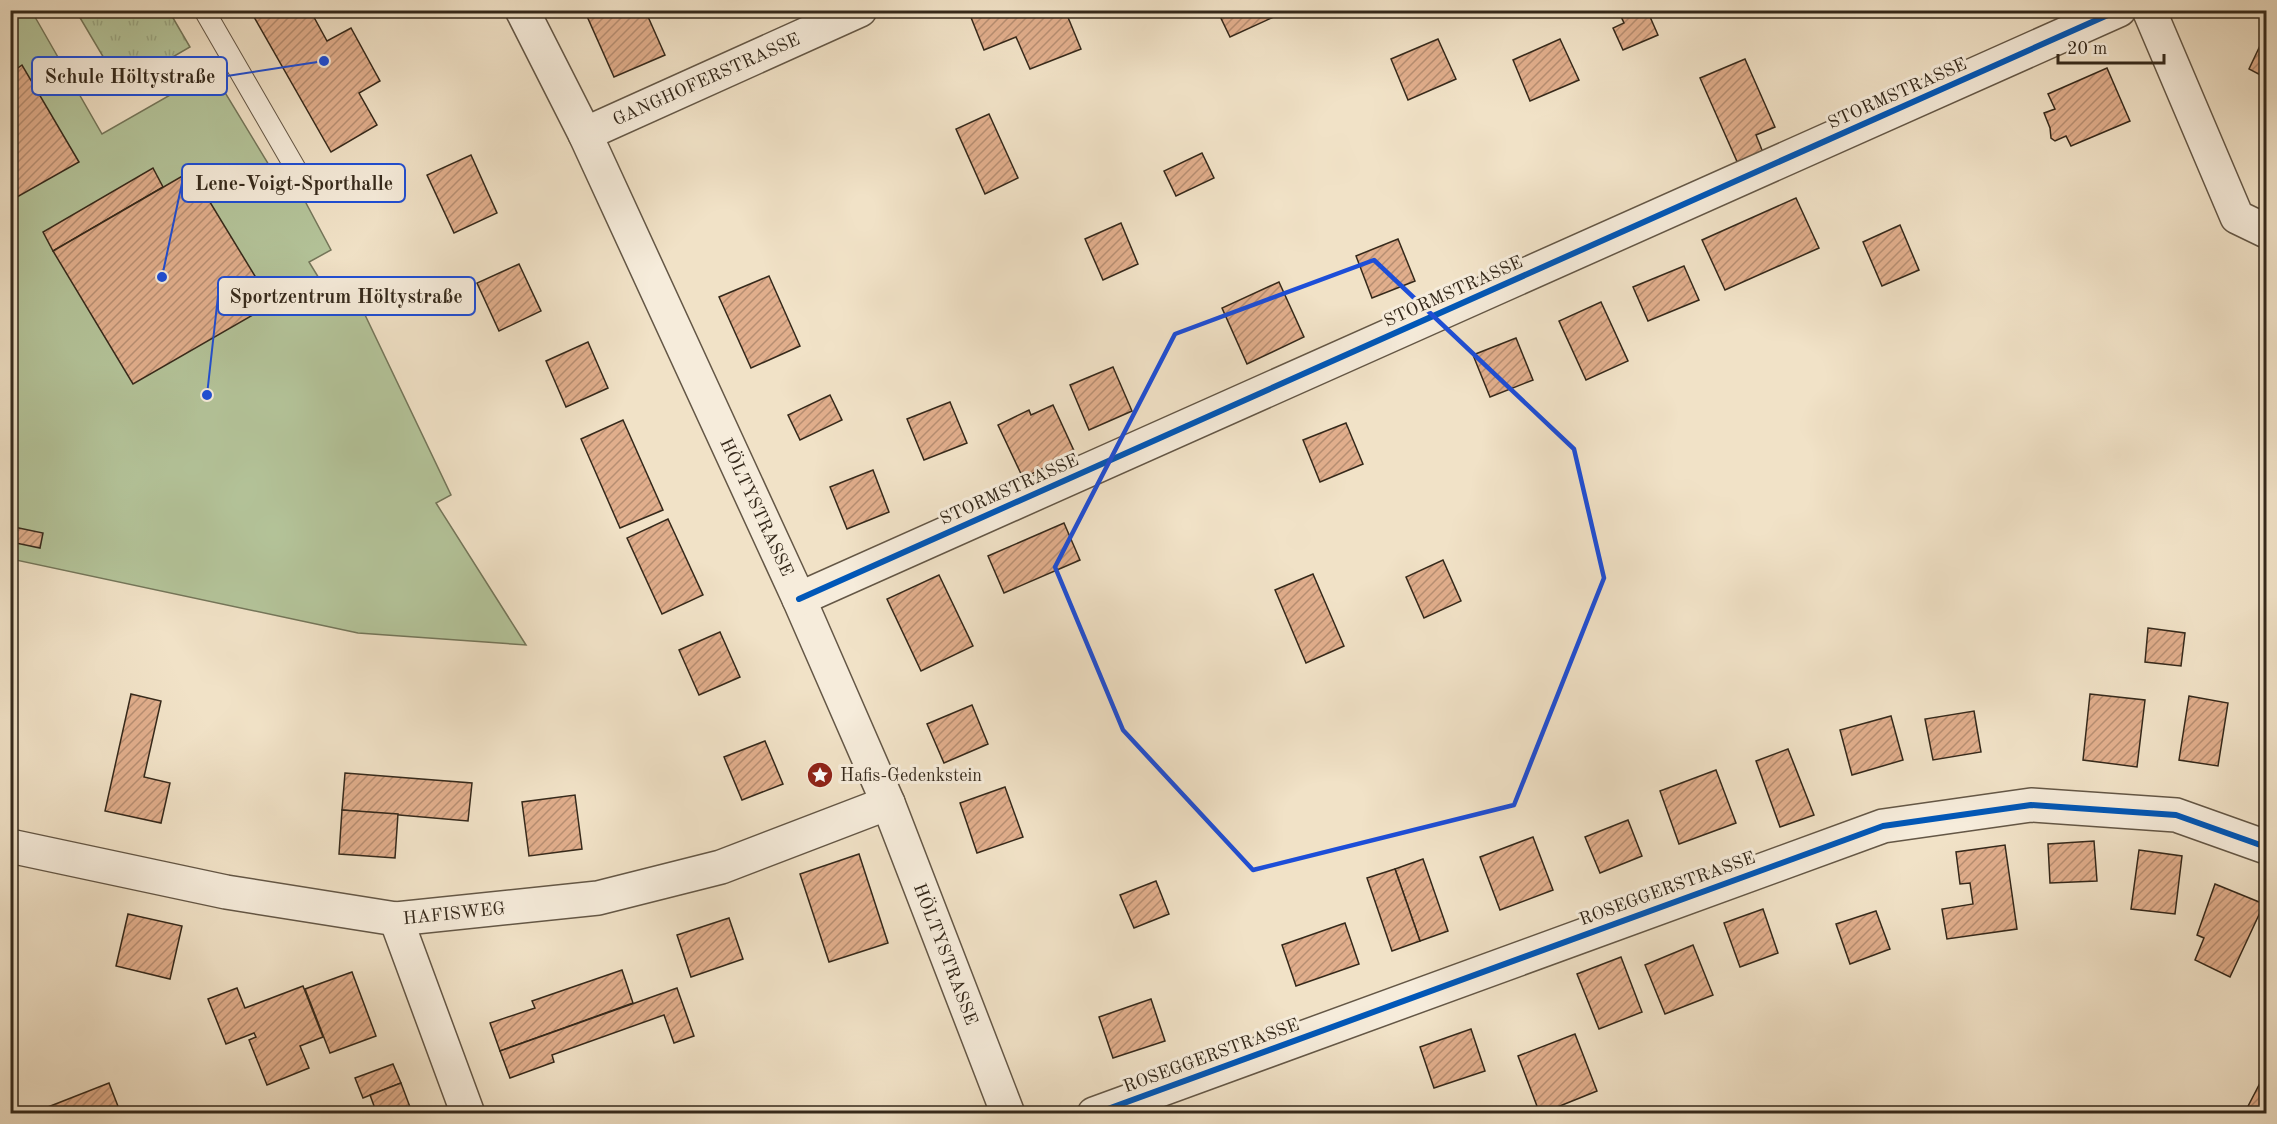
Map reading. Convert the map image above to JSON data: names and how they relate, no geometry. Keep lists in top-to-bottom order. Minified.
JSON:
{"streets":{"street":["GANGHOFERSTRASSE","STORMSTRASSE","HÖLTYSTRASSE","ROSEGGERSTRASSE","HAFISWEG"]},"crossings":[["GANGHOFERSTRASSE","HÖLTYSTRASSE"],["STORMSTRASSE","HÖLTYSTRASSE"],["HÖLTYSTRASSE","HAFISWEG"]],"places":{"other":["Schule Höltystraße","Lene-Voigt-Sporthalle","Sportzentrum Höltystraße"],"place":["Hafis-Gedenkstein"]},"scale_bar":"20 m"}
